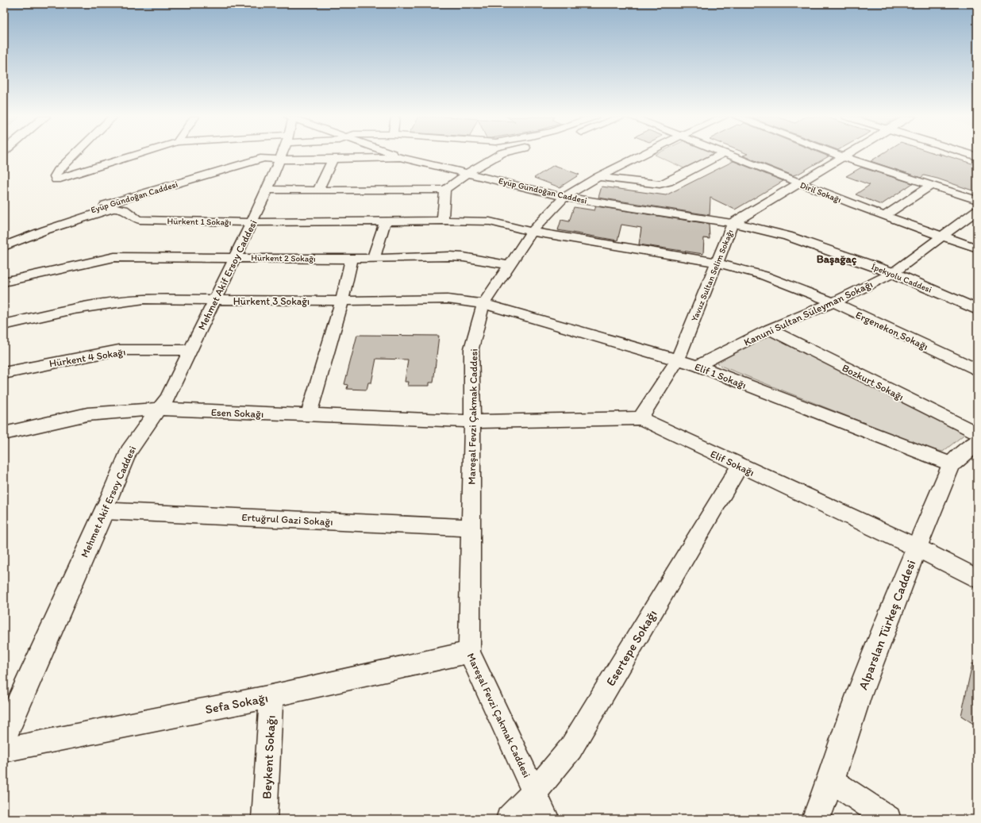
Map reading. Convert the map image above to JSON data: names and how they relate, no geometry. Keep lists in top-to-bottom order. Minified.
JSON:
{"streets":{"main road":["Mehmet Akif Ersoy Caddesi","Yavuz Sultan Selim Sokağı","İpekyolu Caddesi","Alparslan Türkeş Caddesi"],"street":["Eyüp Gündoğan Caddesi","Diril Sokağı","Hürkent 1 Sokağı","Hürkent 2 Sokağı","Hürkent 3 Sokağı","Kanuni Sultan Süleyman Sokağı","Ergenekon Sokağı","Hürkent 4 Sokağı","Elif 1 Sokağı","Bozkurt Sokağı","Esen Sokağı","Mareşal Fevzi Çakmak Caddesi","Elif Sokağı","Ertuğrul Gazi Sokağı","Esertepe Sokağı","Sefa Sokağı","Beykent Sokağı"]},"crossings":[["Eyüp Gündoğan Caddesi","Mehmet Akif Ersoy Caddesi"],["Eyüp Gündoğan Caddesi","Yavuz Sultan Selim Sokağı"],["Eyüp Gündoğan Caddesi","İpekyolu Caddesi"],["Eyüp Gündoğan Caddesi","Mareşal Fevzi Çakmak Caddesi"],["Diril Sokağı","Yavuz Sultan Selim Sokağı"],["Diril Sokağı","Kanuni Sultan Süleyman Sokağı"],["Hürkent 1 Sokağı","Mehmet Akif Ersoy Caddesi"],["Hürkent 1 Sokağı","Ergenekon Sokağı"],["Hürkent 1 Sokağı","Mareşal Fevzi Çakmak Caddesi"],["Hürkent 2 Sokağı","Mehmet Akif Ersoy Caddesi"],["Hürkent 2 Sokağı","Mareşal Fevzi Çakmak Caddesi"],["Mehmet Akif Ersoy Caddesi","Hürkent 3 Sokağı"],["Mehmet Akif Ersoy Caddesi","Hürkent 4 Sokağı"],["Mehmet Akif Ersoy Caddesi","Esen Sokağı"],["Mehmet Akif Ersoy Caddesi","Ertuğrul Gazi Sokağı"],["Yavuz Sultan Selim Sokağı","İpekyolu Caddesi"],["Yavuz Sultan Selim Sokağı","Ergenekon Sokağı"],["Yavuz Sultan Selim Sokağı","Elif 1 Sokağı"],["Yavuz Sultan Selim Sokağı","Elif Sokağı"],["İpekyolu Caddesi","Kanuni Sultan Süleyman Sokağı"],["Hürkent 3 Sokağı","Elif 1 Sokağı"],["Hürkent 3 Sokağı","Mareşal Fevzi Çakmak Caddesi"],["Kanuni Sultan Süleyman Sokağı","Ergenekon Sokağı"],["Kanuni Sultan Süleyman Sokağı","Elif 1 Sokağı"],["Kanuni Sultan Süleyman Sokağı","Bozkurt Sokağı"],["Ergenekon Sokağı","Mareşal Fevzi Çakmak Caddesi"],["Elif 1 Sokağı","Mareşal Fevzi Çakmak Caddesi"],["Elif 1 Sokağı","Alparslan Türkeş Caddesi"],["Esen Sokağı","Mareşal Fevzi Çakmak Caddesi"],["Esen Sokağı","Elif Sokağı"],["Mareşal Fevzi Çakmak Caddesi","Elif Sokağı"],["Mareşal Fevzi Çakmak Caddesi","Ertuğrul Gazi Sokağı"],["Mareşal Fevzi Çakmak Caddesi","Esertepe Sokağı"],["Mareşal Fevzi Çakmak Caddesi","Sefa Sokağı"],["Elif Sokağı","Alparslan Türkeş Caddesi"],["Elif Sokağı","Esertepe Sokağı"],["Sefa Sokağı","Beykent Sokağı"]],"districts":["Başağaç"]}
